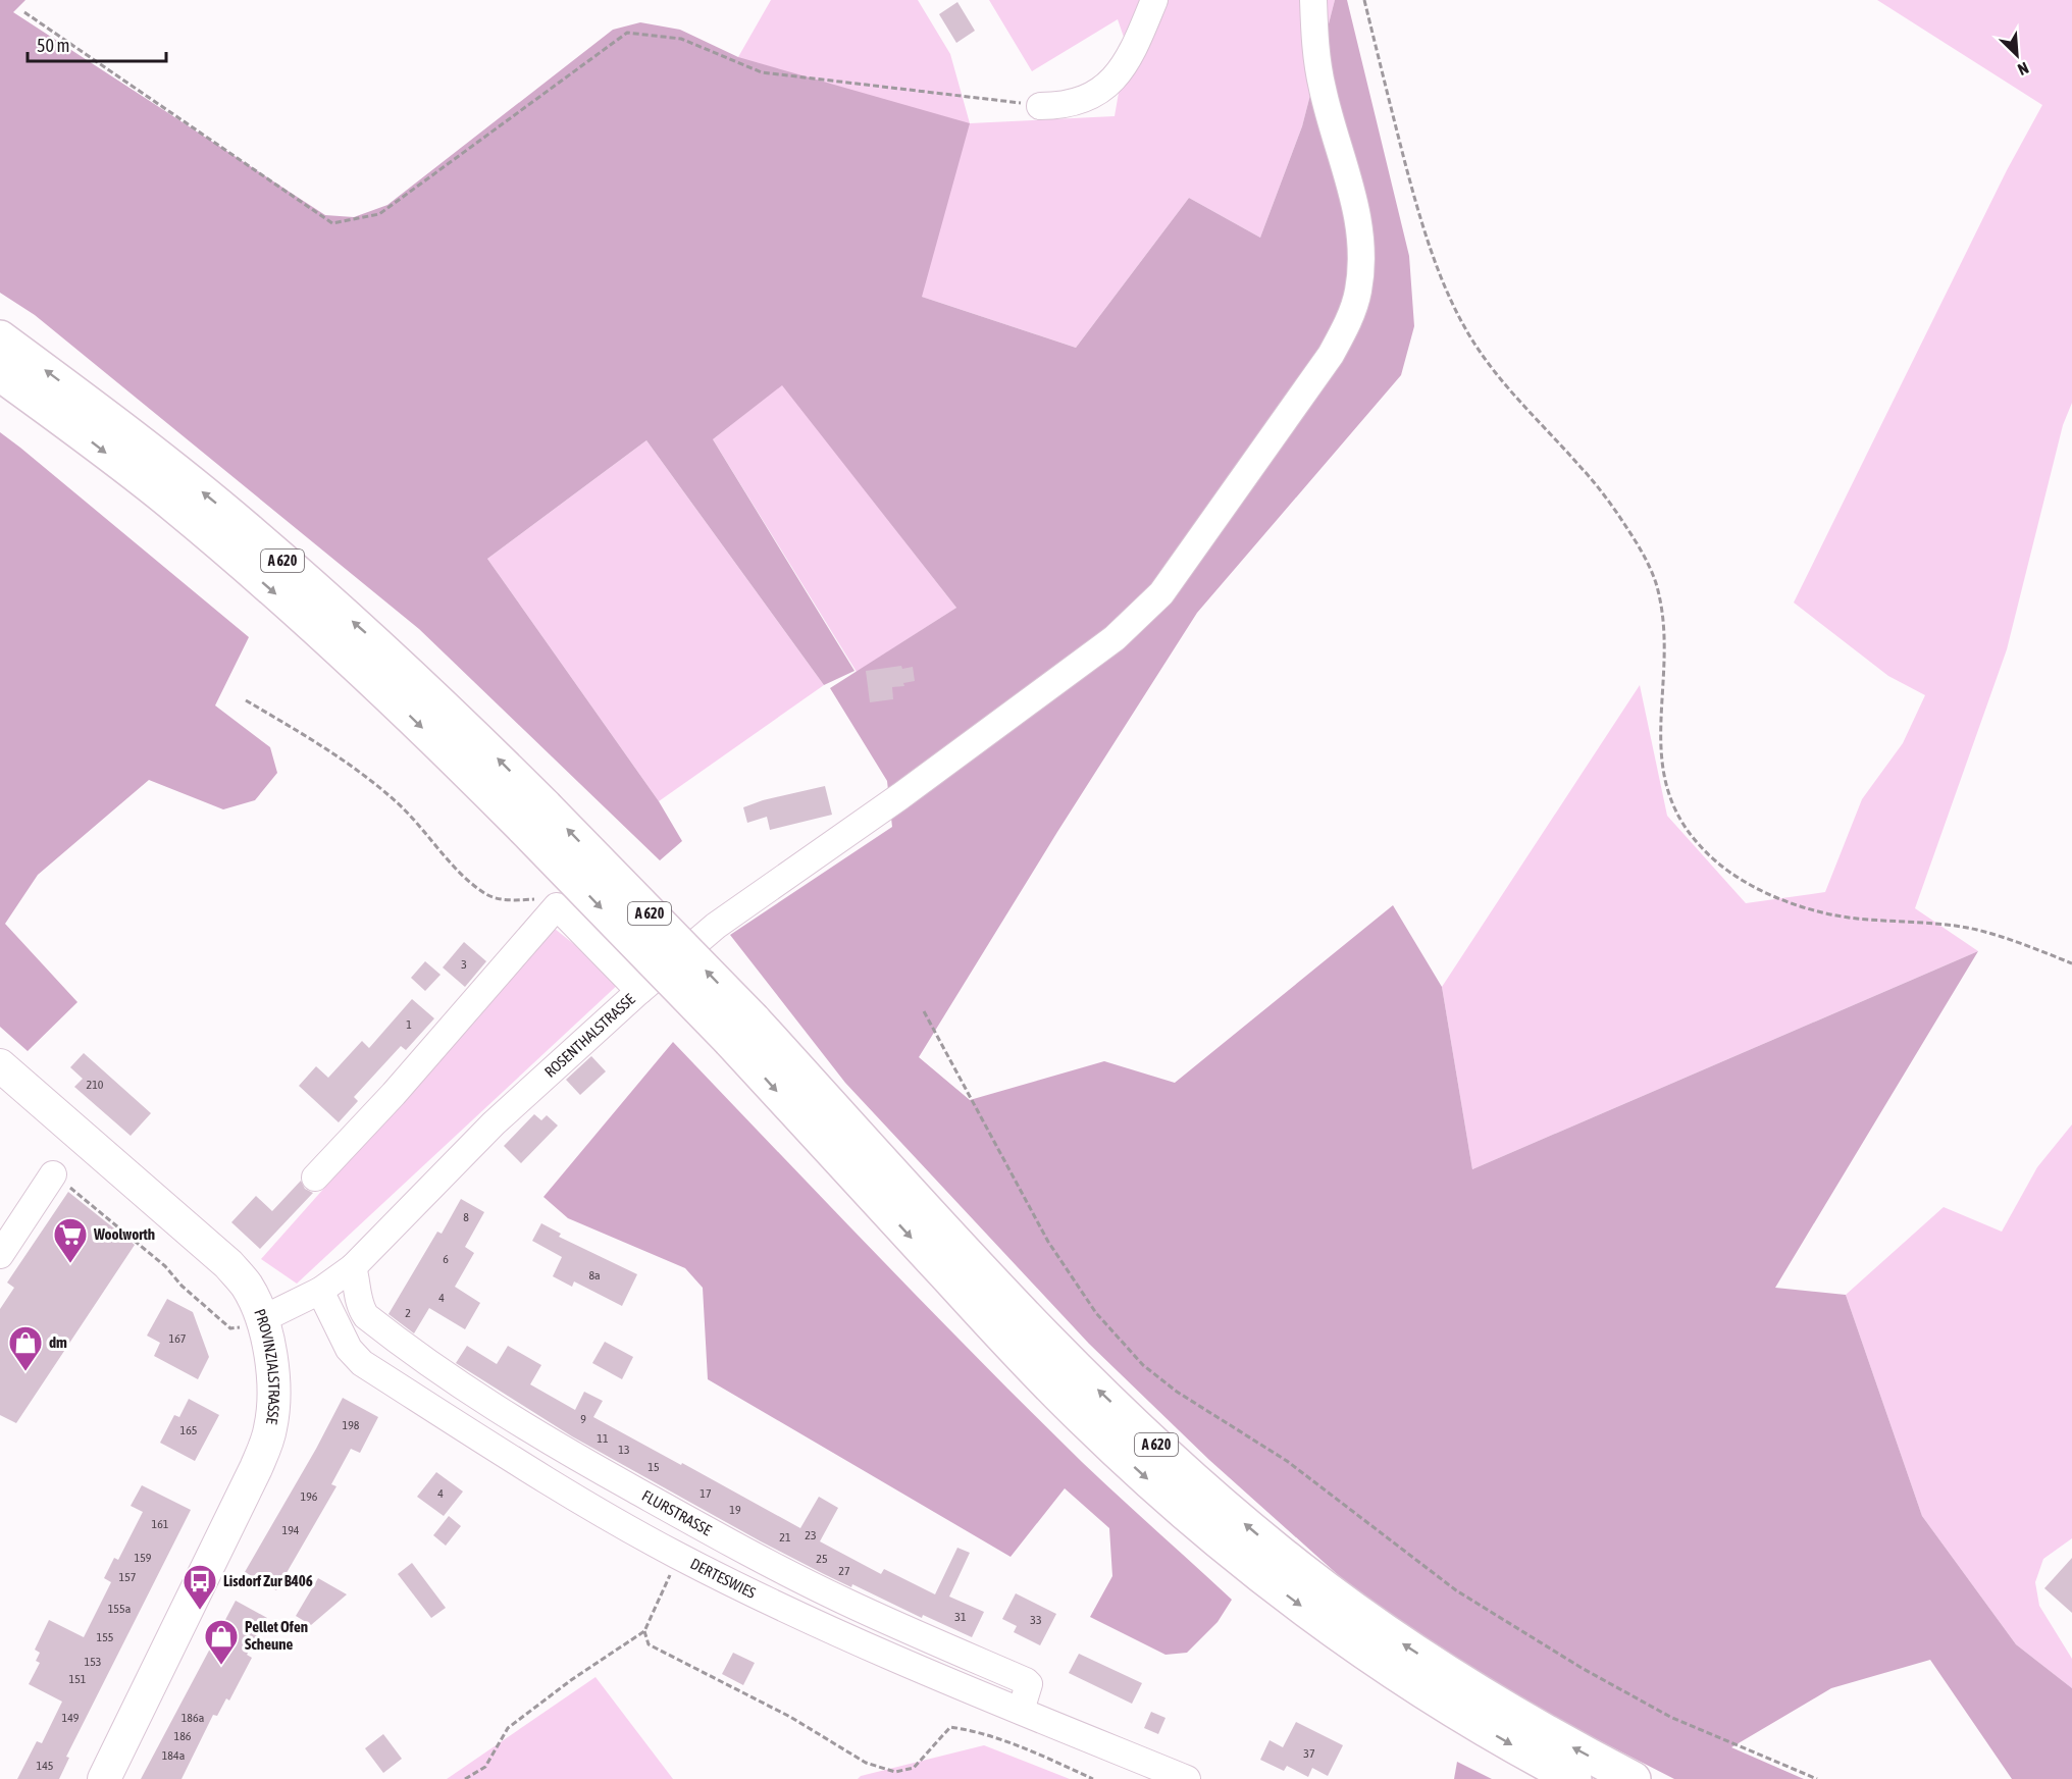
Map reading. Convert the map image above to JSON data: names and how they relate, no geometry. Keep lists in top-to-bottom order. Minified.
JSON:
{"streets":{"highway":["A 620"],"main road":["PROVINZIALSTRASSE"],"street":["ROSENTHALSTRASSE","FLURSTRASSE","DERTESWIES"]},"crossings":[["ROSENTHALSTRASSE","PROVINZIALSTRASSE"],["ROSENTHALSTRASSE","FLURSTRASSE"],["ROSENTHALSTRASSE","DERTESWIES"],["FLURSTRASSE","DERTESWIES"]],"places":{"supermarket":["Woolworth"],"shop":["dm","Pellet Ofen Scheune"],"bus stop":["Lisdorf Zur B406"]},"house_numbers":["3","1","210","8","6","8a","4","2","167","9","198","165","11","13","15","4","17","196","19","161","194","23","21","159","25","27","157","155a","31","33","155","153","151","149","186a","186","37","184a","145"],"scale_bar":"50 m","north":"bottom right"}
